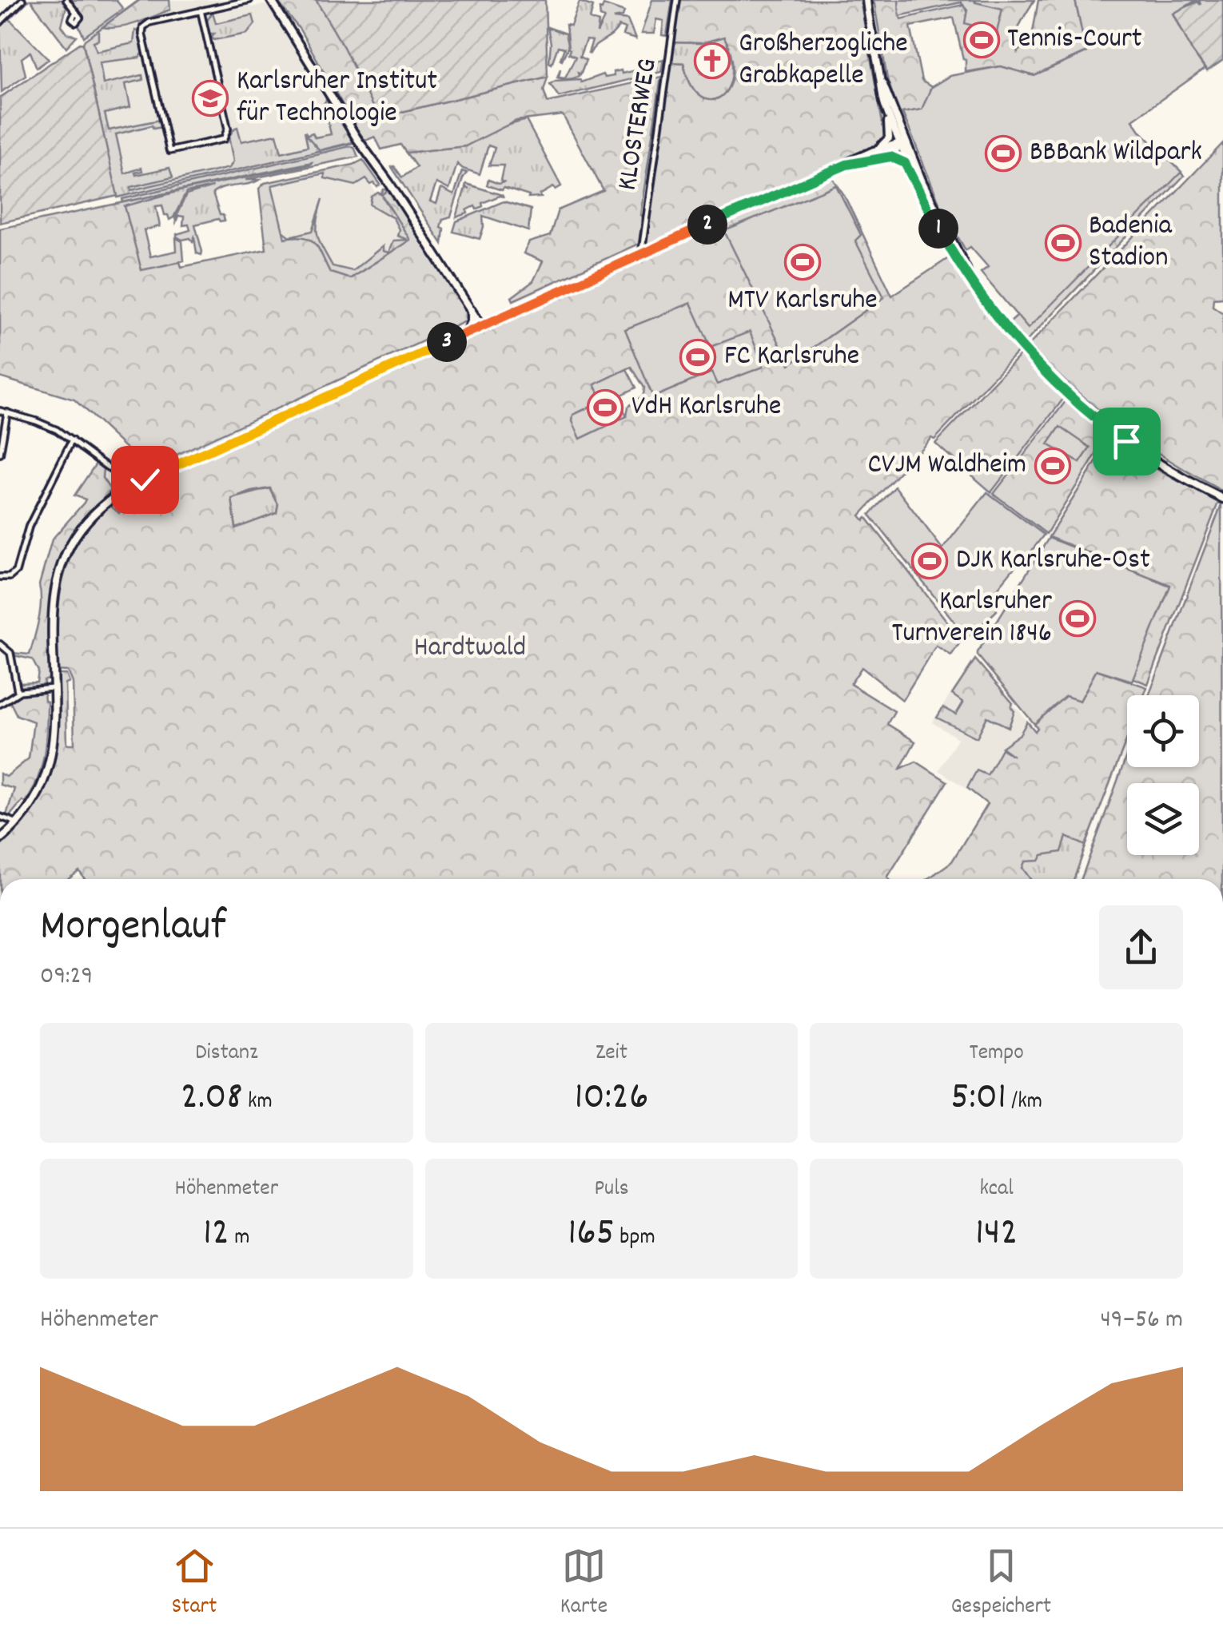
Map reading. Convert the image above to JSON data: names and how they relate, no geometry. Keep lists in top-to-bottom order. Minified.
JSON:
{"streets":{"street":["KLOSTERWEG"]},"parks":["Hardtwald"],"places":{"sports":["Tennis-Court","BBBank Wildpark","Badenia Stadion","MTV Karlsruhe","FC Karlsruhe","VdH Karlsruhe","CVJM Waldheim","DJK Karlsruhe-Ost","Karlsruher Turnverein 1846"],"church":["Großherzogliche Grabkapelle"],"school or university":["Karlsruher Institut für Technologie"]},"page":{"pins":["2","1","3"],"heading":["Morgenlauf","09:29"],"stats":[["Distanz","2.08 km"],["Zeit","10:26"],["Tempo","5:01 /km"],["Höhenmeter","12 m"],["Puls","165 bpm"],["kcal","142"]],"chart":["Höhenmeter","49–56 m"],"tabs":["Start","Karte","Gespeichert"]}}
